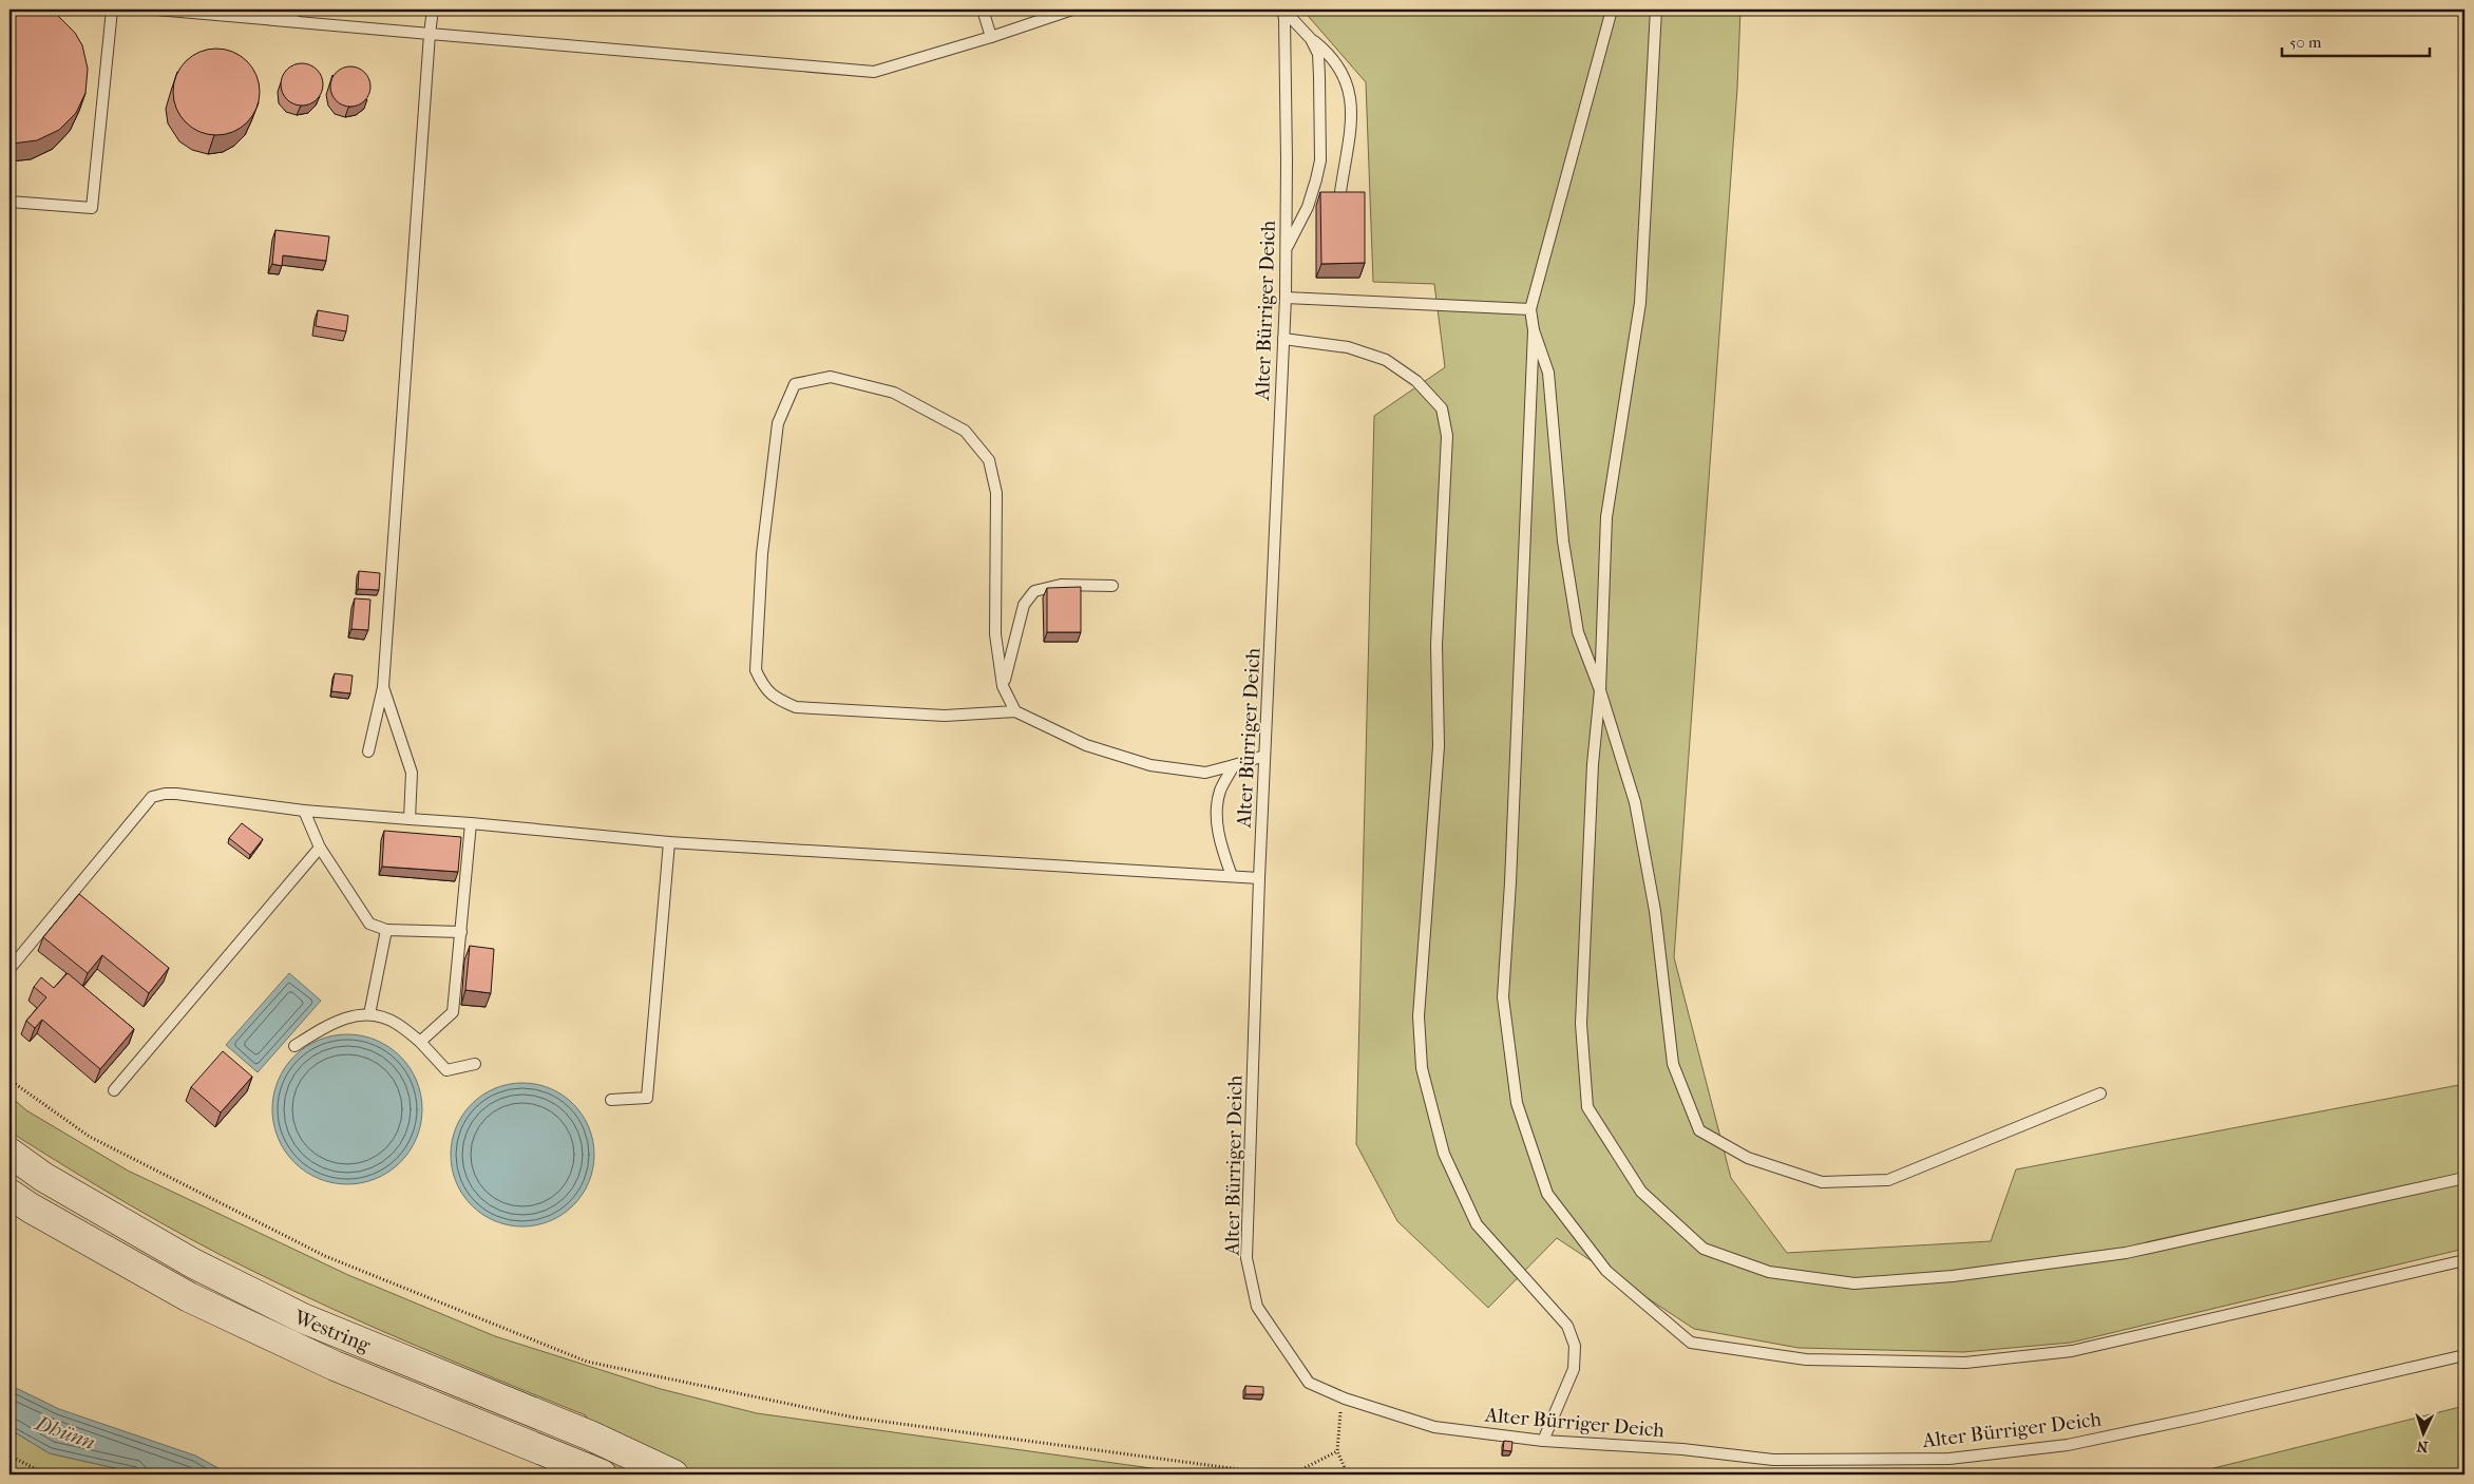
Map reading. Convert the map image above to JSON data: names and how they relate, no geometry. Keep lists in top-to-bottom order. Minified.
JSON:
{"streets":{"main road":["Westring"],"lane":["Alter Bürriger Deich"]},"water":["Dhünn"],"scale_bar":"50 m","north":"bottom"}
